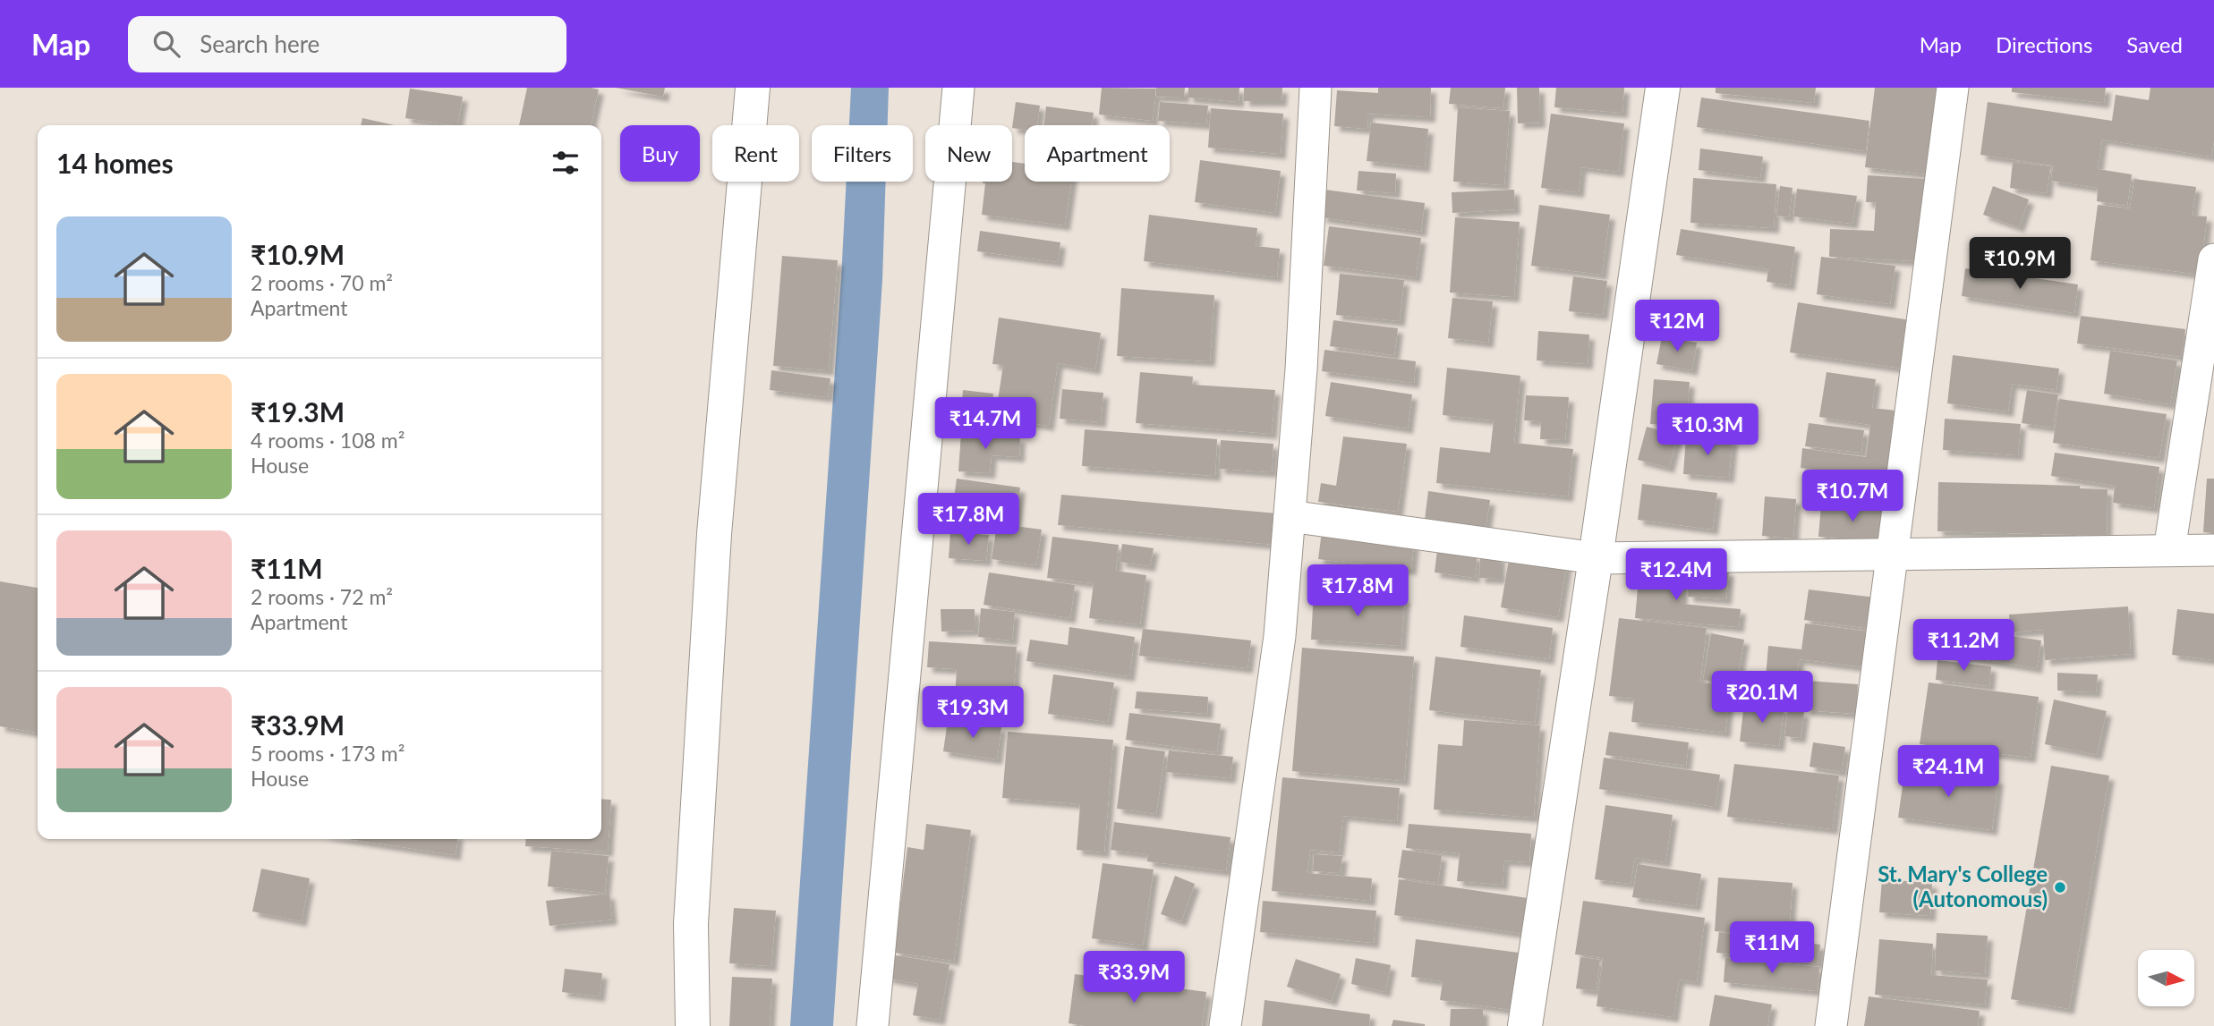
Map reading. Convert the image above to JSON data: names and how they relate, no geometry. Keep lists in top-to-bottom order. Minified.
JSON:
{"places":["St. Mary's College (Autonomous)"],"north":"right","page":{"header":"Map","search":"Search here","nav":["Map","Directions","Saved"],"chip":["Buy","Rent","Filters","New","Apartment"],"heading":"14 homes","list":[{"name":"₹10.9M","note":"2 rooms · 70 m² · Apartment"},{"name":"₹19.3M","note":"4 rooms · 108 m² · House"},{"name":"₹11M","note":"2 rooms · 72 m² · Apartment"},{"name":"₹33.9M","note":"5 rooms · 173 m² · House"}],"price":["₹10.9M","₹12M","₹14.7M","₹10.3M","₹10.7M","₹17.8M","₹12.4M","₹17.8M","₹11.2M","₹20.1M","₹19.3M","₹24.1M","₹11M","₹33.9M"]}}
